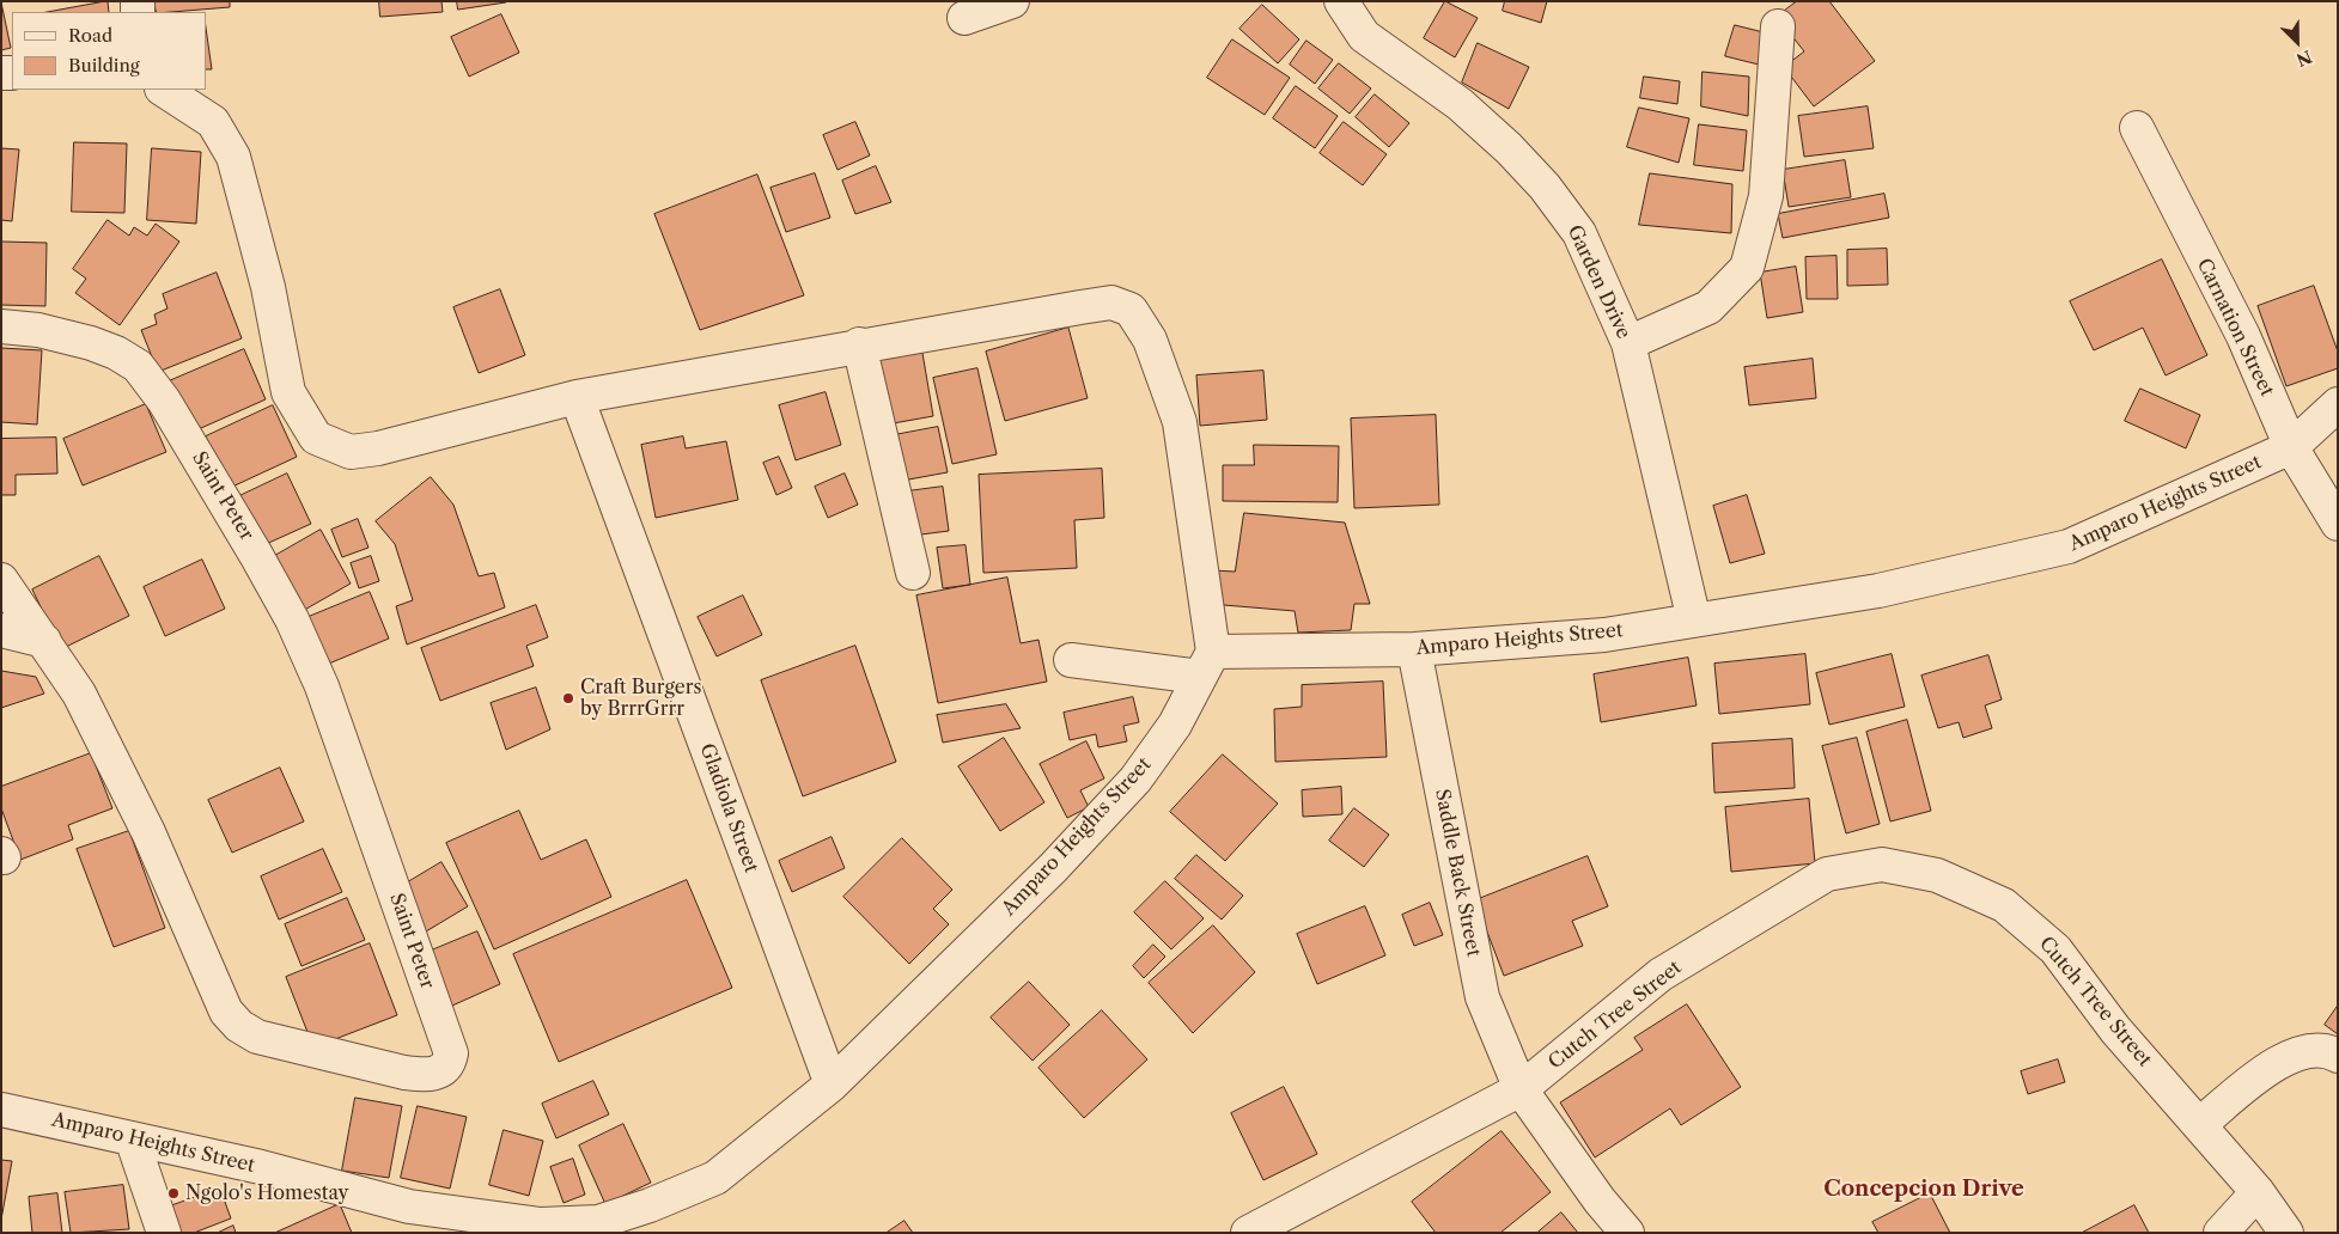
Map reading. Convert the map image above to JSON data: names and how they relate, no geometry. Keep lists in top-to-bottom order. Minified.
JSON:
{"streets":{"street":["Garden Drive","Carnation Street","Saint Peter","Amparo Heights Street","Gladiola Street","Saddle Back Street","Cutch Tree Street"]},"crossings":[["Garden Drive","Amparo Heights Street"],["Carnation Street","Amparo Heights Street"],["Amparo Heights Street","Gladiola Street"],["Amparo Heights Street","Saddle Back Street"],["Saddle Back Street","Cutch Tree Street"]],"districts":["Concepcion Drive"],"places":["Craft Burgers by BrrrGrrr","Ngolo's Homestay"],"legend":["Road","Building"],"north":"bottom right"}
